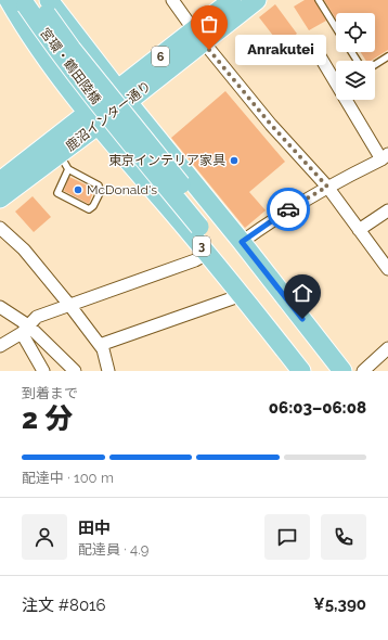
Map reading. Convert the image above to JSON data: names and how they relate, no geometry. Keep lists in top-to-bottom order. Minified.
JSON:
{"streets":{"main road":["6","宮環・鶴田陸橋","鹿沼インター通り","3"]},"crossings":[["宮環・鶴田陸橋","3"],["鹿沼インター通り","3"]],"places":["Anrakutei","東京インテリア家具","McDonald's"],"page":{"bubble":"Anrakutei","heading":["2 分","到着まで","06:03–06:08"],"panel":["田中","配達員 · 4.9","注文 #8016","¥5,390"],"bar":"配達中 · 100 m"}}
